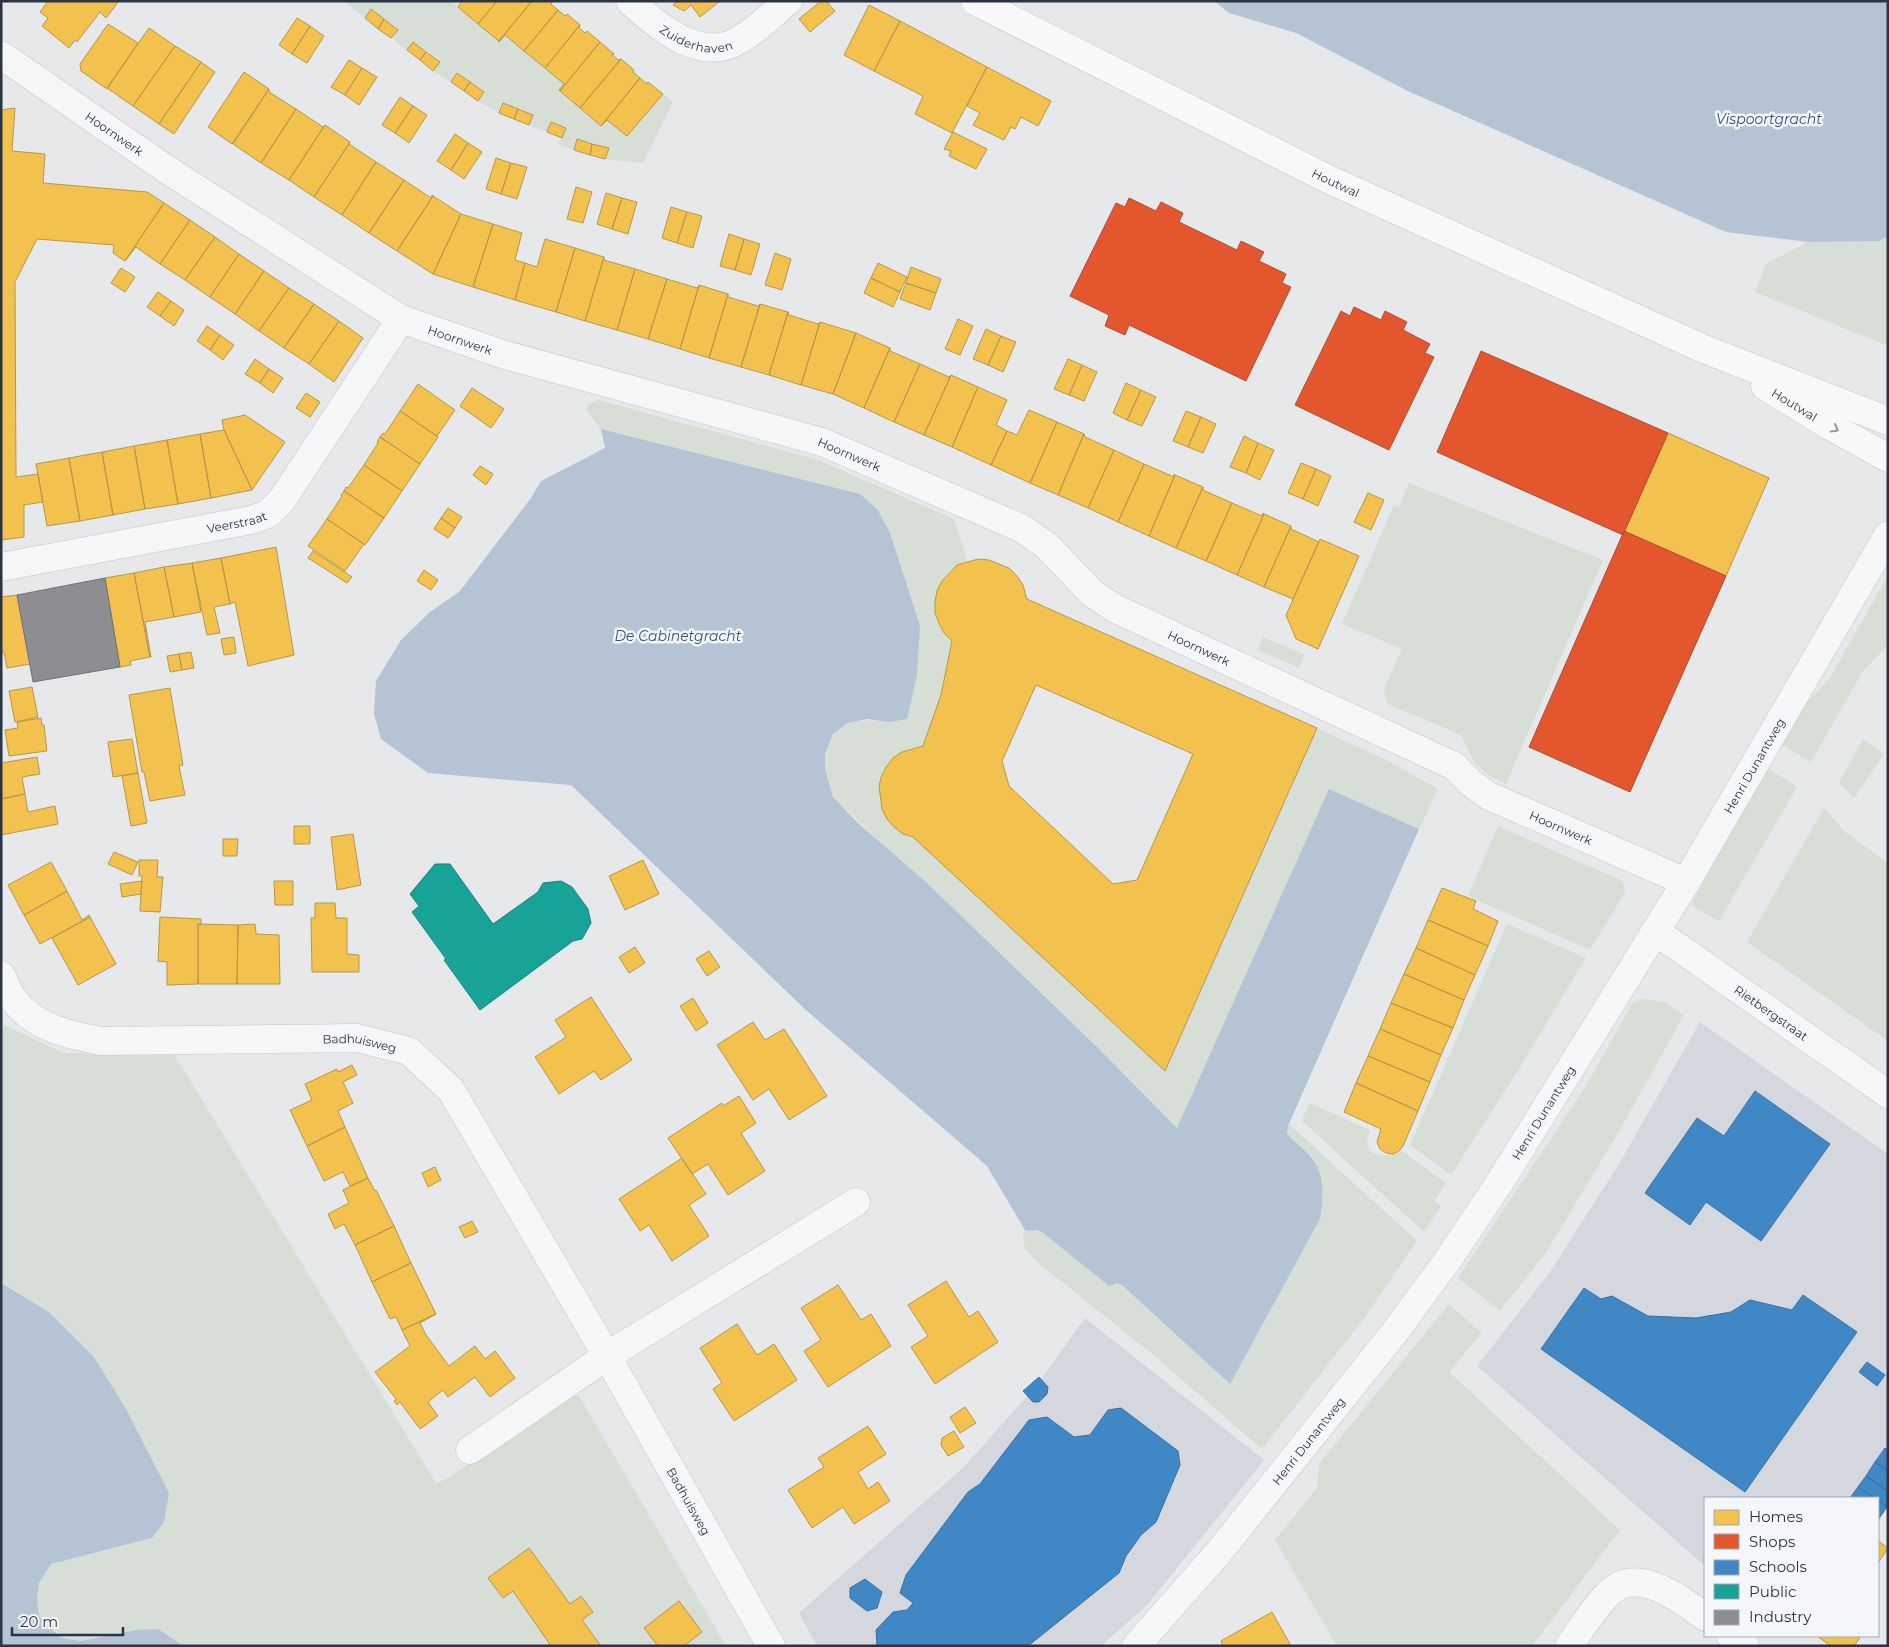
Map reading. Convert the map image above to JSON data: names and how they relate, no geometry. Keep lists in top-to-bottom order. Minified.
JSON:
{"streets":{"street":["Zuiderhaven","Hoornwerk","Houtwal","Veerstraat","Henri Dunantweg","Rietbergstraat","Badhuisweg"]},"crossings":[["Hoornwerk","Veerstraat"],["Hoornwerk","Henri Dunantweg"],["Henri Dunantweg","Rietbergstraat"]],"water":["Vispoortgracht","De Cabinetgracht"],"legend":["Homes","Shops","Schools","Public","Industry"],"scale_bar":"20 m"}
